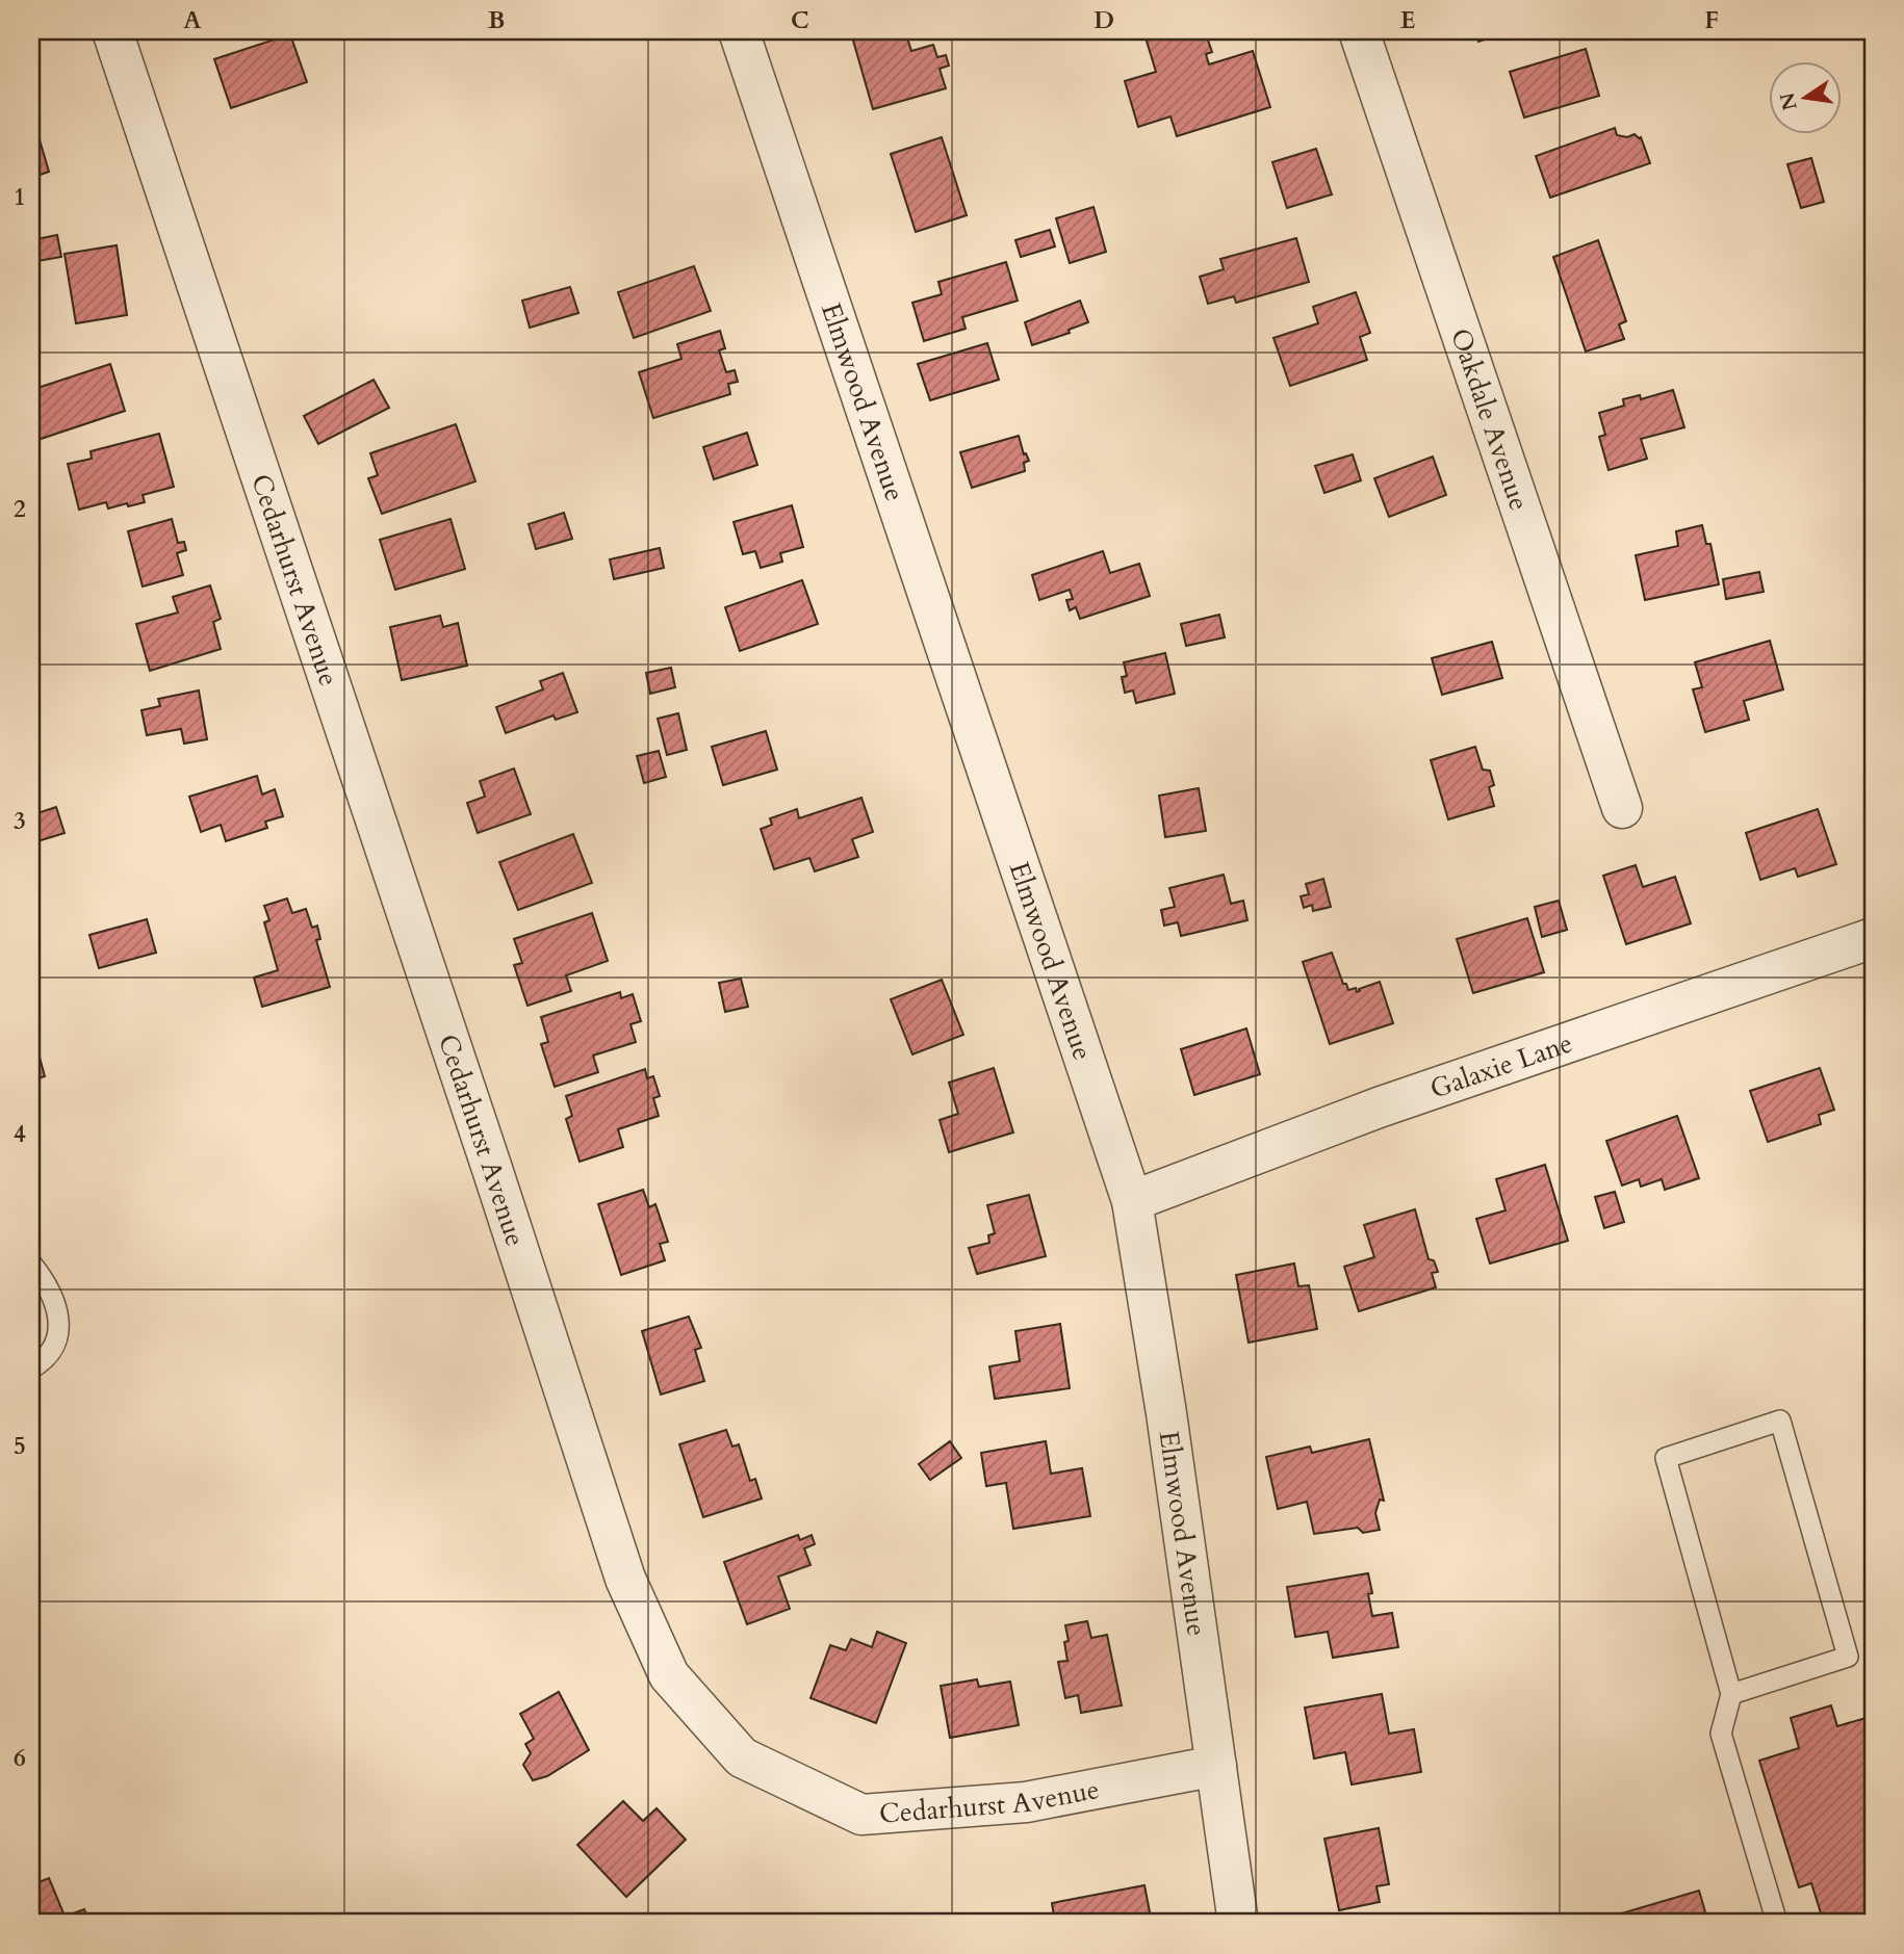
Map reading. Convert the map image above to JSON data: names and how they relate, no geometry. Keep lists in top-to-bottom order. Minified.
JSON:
{"streets":{"street":["Elmwood Avenue","Oakdale Avenue","Cedarhurst Avenue","Galaxie Lane"]},"crossings":[["Elmwood Avenue","Cedarhurst Avenue"],["Elmwood Avenue","Galaxie Lane"]],"north":"left","grid":{"columns":["A","B","C","D","E","F"],"rows":["1","2","3","4","5","6"]}}
